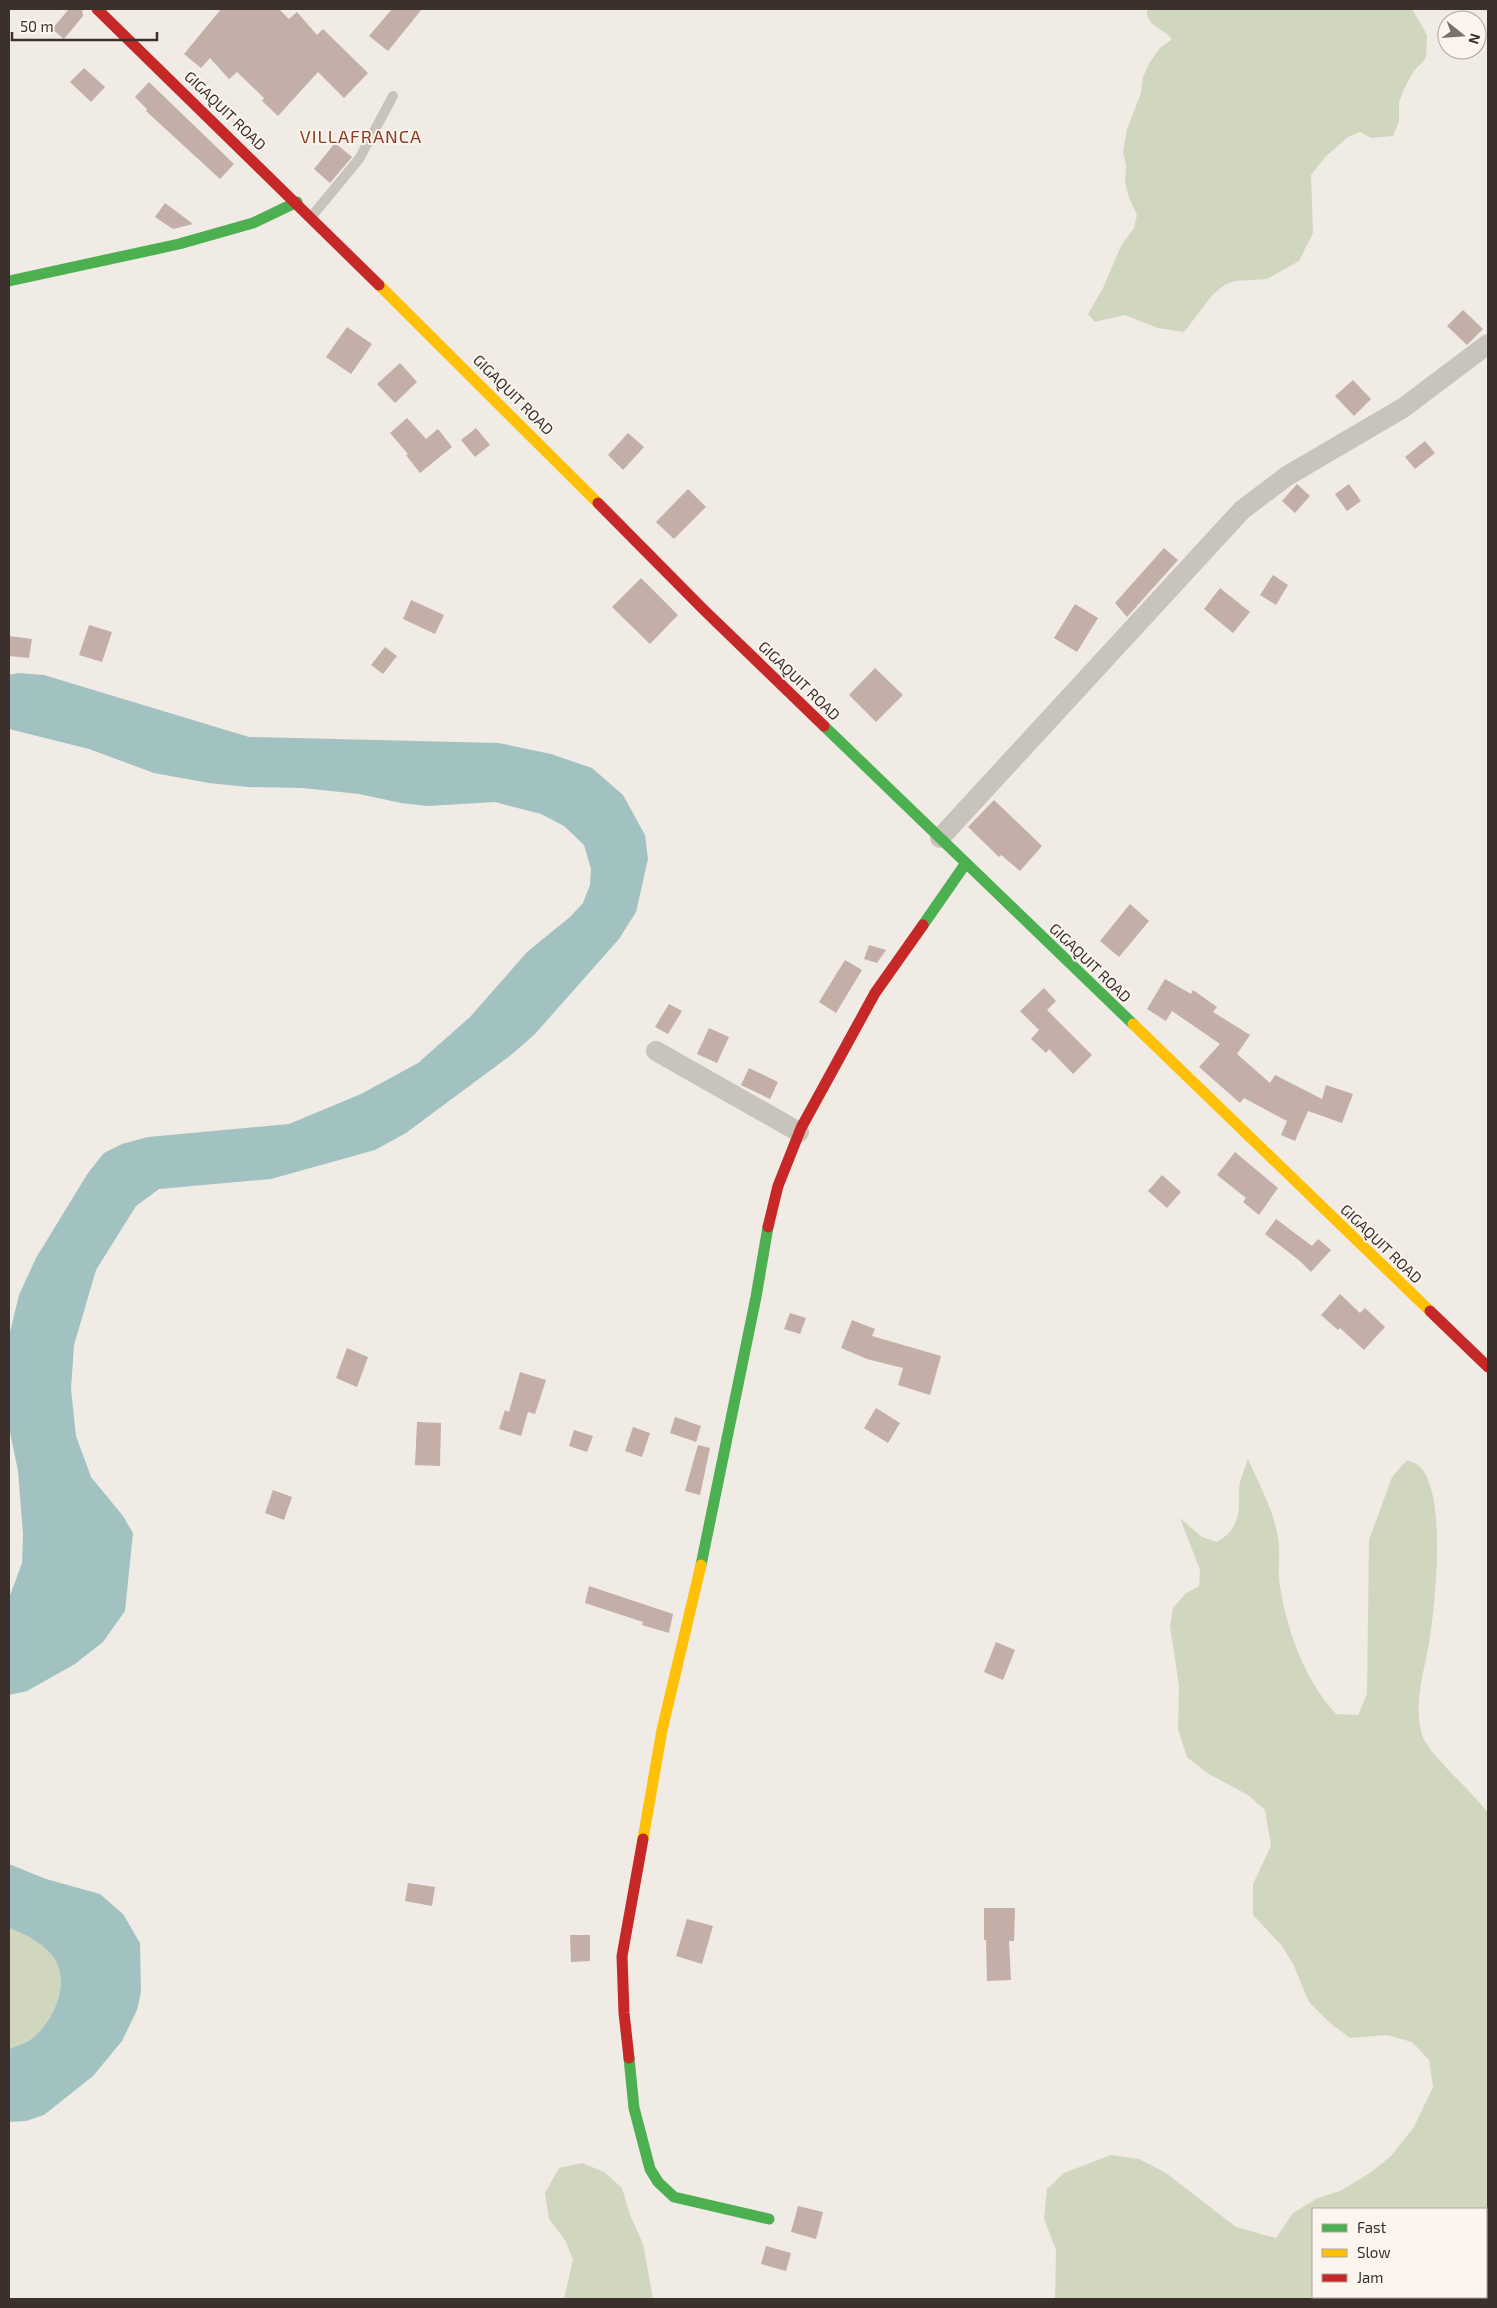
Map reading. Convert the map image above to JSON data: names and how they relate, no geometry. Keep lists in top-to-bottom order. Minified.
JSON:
{"streets":{"main road":["GIGAQUIT ROAD"]},"districts":["VILLAFRANCA"],"legend":["Fast","Slow","Jam"],"scale_bar":"50 m","north":"right"}
